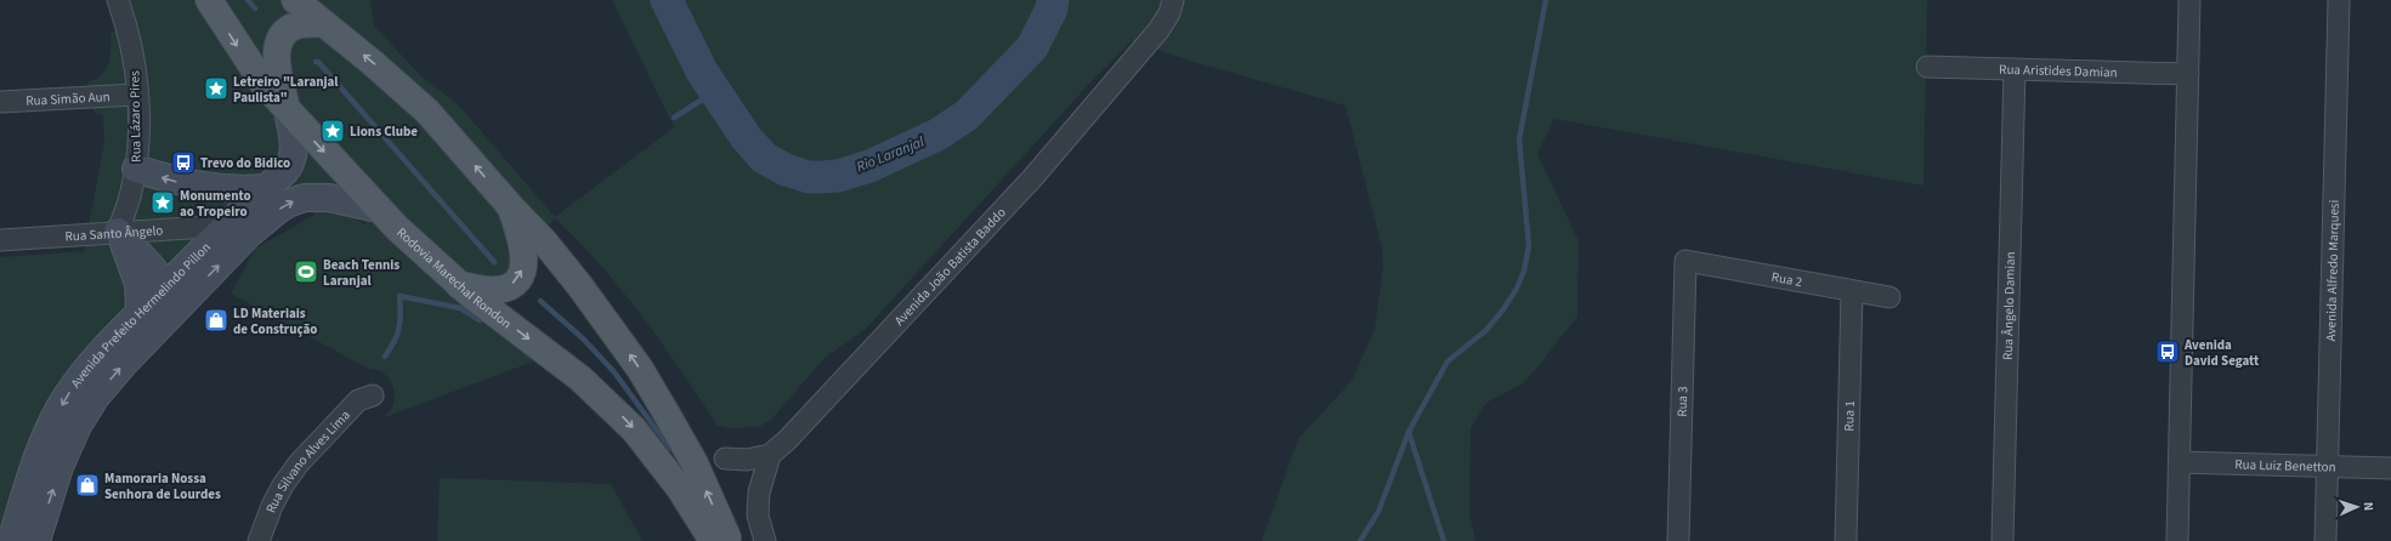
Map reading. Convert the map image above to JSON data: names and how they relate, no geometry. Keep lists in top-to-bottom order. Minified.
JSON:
{"streets":{"main road":["Rodovia Marechal Rondon","Avenida Prefeito Hermelindo Pillon"],"street":["Rua Aristides Damian","Rua Simão Aun","Rua Lázaro Pires","Rua Santo Ângelo","Avenida João Batista Baddo","Avenida Alfredo Marquesi","Rua 2","Rua Ângelo Damian","Rua 3","Rua 1","Rua Silvano Alves Lima","Rua Luiz Benetton"]},"crossings":[["Rua Aristides Damian","Rua Ângelo Damian"],["Rua Simão Aun","Rua Lázaro Pires"],["Rua Lázaro Pires","Rua Santo Ângelo"],["Rua Santo Ângelo","Avenida Prefeito Hermelindo Pillon"],["Avenida Alfredo Marquesi","Rua Luiz Benetton"],["Rodovia Marechal Rondon","Avenida Prefeito Hermelindo Pillon"],["Rua 2","Rua 3"],["Rua 2","Rua 1"]],"water":["Rio Laranjal"],"places":{"place":["Letreiro \"Laranjal Paulista\"","Lions Clube","Monumento ao Tropeiro"],"bus stop":["Trevo do Bidico","Avenida David Segatt"],"sports":["Beach Tennis Laranjal"],"shop":["LD Materiais de Construção","Mamoraria Nossa Senhora de Lourdes"]},"north":"right"}
